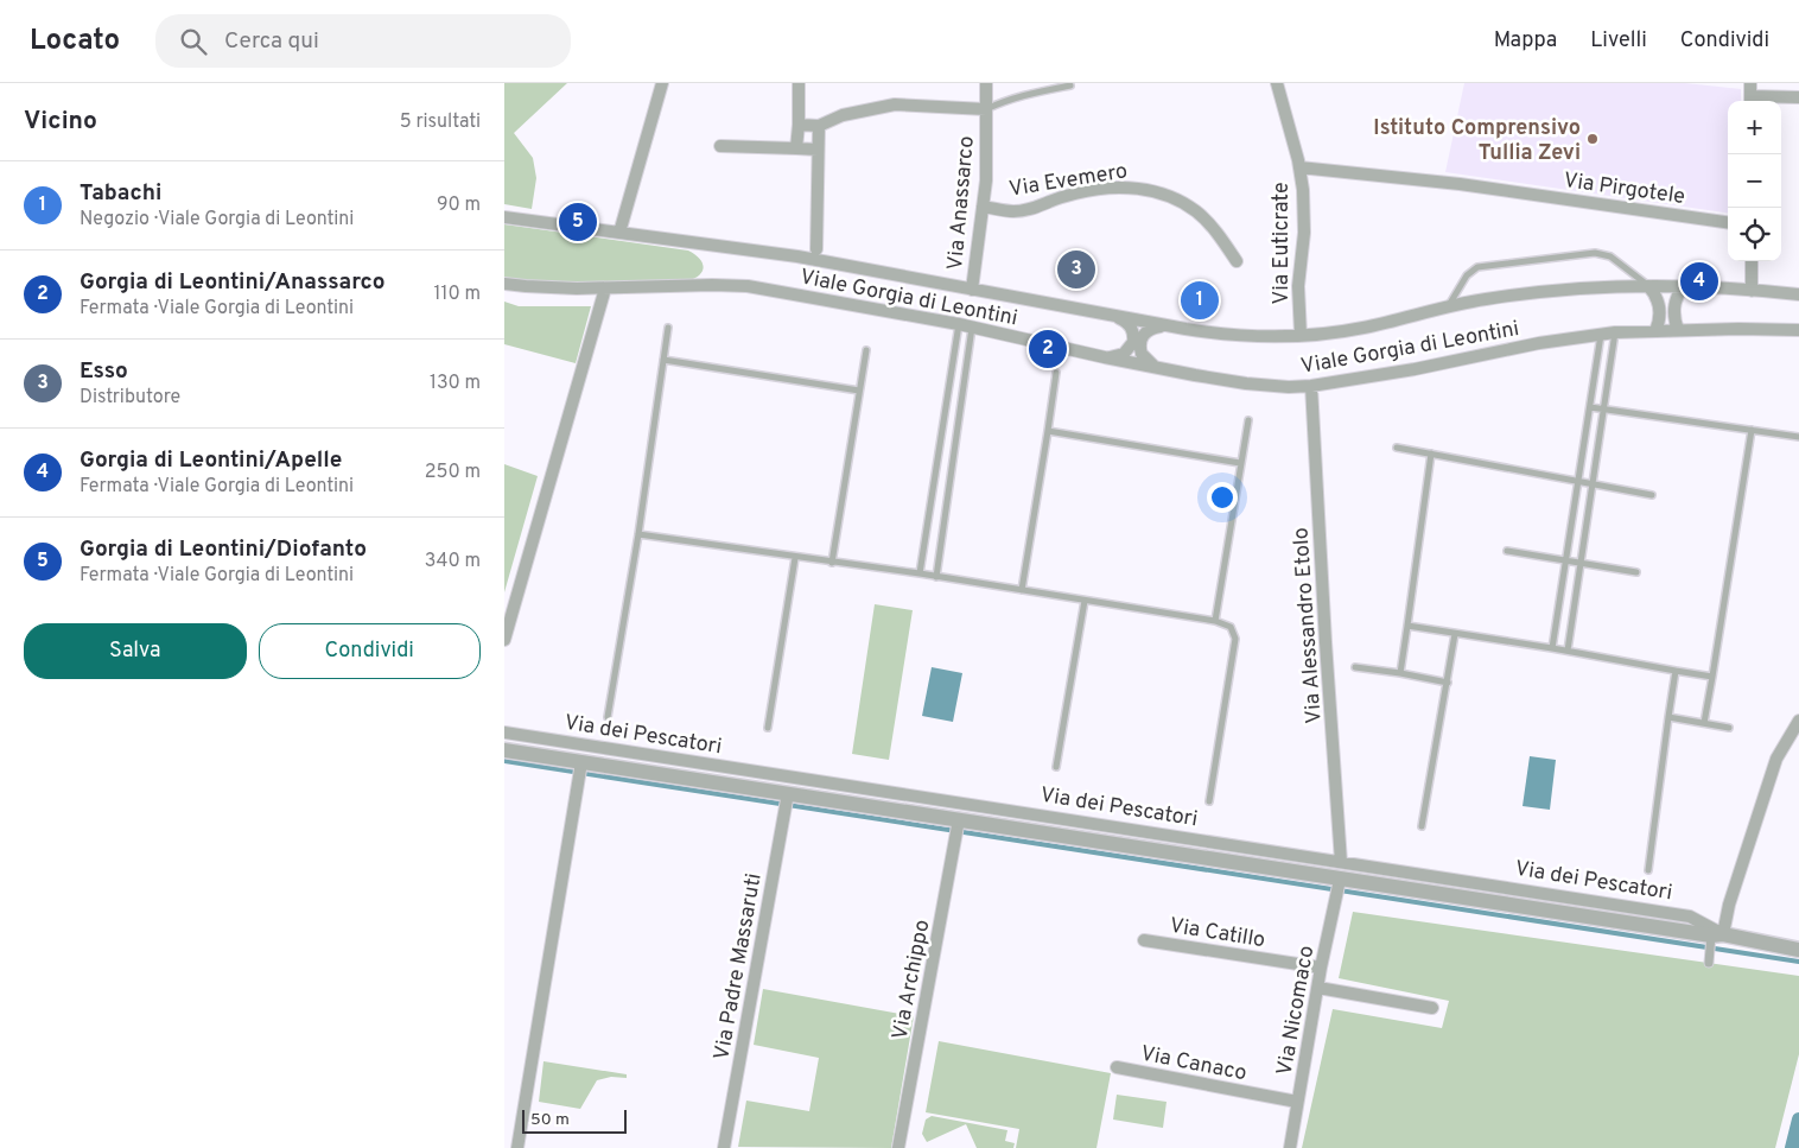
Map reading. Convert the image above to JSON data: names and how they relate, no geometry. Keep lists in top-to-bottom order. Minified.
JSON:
{"streets":{"street":["Via Evemero","Via Pirgotele","Via Anassarco","Via Euticrate","Viale Gorgia di Leontini","Via Alessandro Etolo","Via dei Pescatori","Via Catillo","Via Padre Massaruti","Via Archippo","Via Nicomaco","Via Canaco"]},"crossings":[["Via Evemero","Via Anassarco"],["Via Pirgotele","Via Euticrate"],["Via Anassarco","Viale Gorgia di Leontini"],["Via Euticrate","Viale Gorgia di Leontini"],["Viale Gorgia di Leontini","Via Alessandro Etolo"],["Via Alessandro Etolo","Via dei Pescatori"],["Via dei Pescatori","Via Padre Massaruti"],["Via dei Pescatori","Via Archippo"],["Via dei Pescatori","Via Nicomaco"],["Via Catillo","Via Nicomaco"],["Via Nicomaco","Via Canaco"]],"places":["Istituto Comprensivo Tullia Zevi"],"scale_bar":"50 m","page":{"header":"Locato","search":"Cerca qui","nav":["Mappa","Livelli","Condividi"],"heading":["Vicino","5 risultati"],"map_buttons":["+","−"],"list":[{"mark":"1","name":"Tabachi","note":"Negozio · Viale Gorgia di Leontini","value":"90 m"},{"mark":"2","name":"Gorgia di Leontini/Anassarco","note":"Fermata · Viale Gorgia di Leontini","value":"110 m"},{"mark":"3","name":"Esso","note":"Distributore","value":"130 m"},{"mark":"4","name":"Gorgia di Leontini/Apelle","note":"Fermata · Viale Gorgia di Leontini","value":"250 m"},{"mark":"5","name":"Gorgia di Leontini/Diofanto","note":"Fermata · Viale Gorgia di Leontini","value":"340 m"}],"pins":["5","3","4","1","2"],"buttons":["Salva","Condividi"],"scale":"50 m"}}
